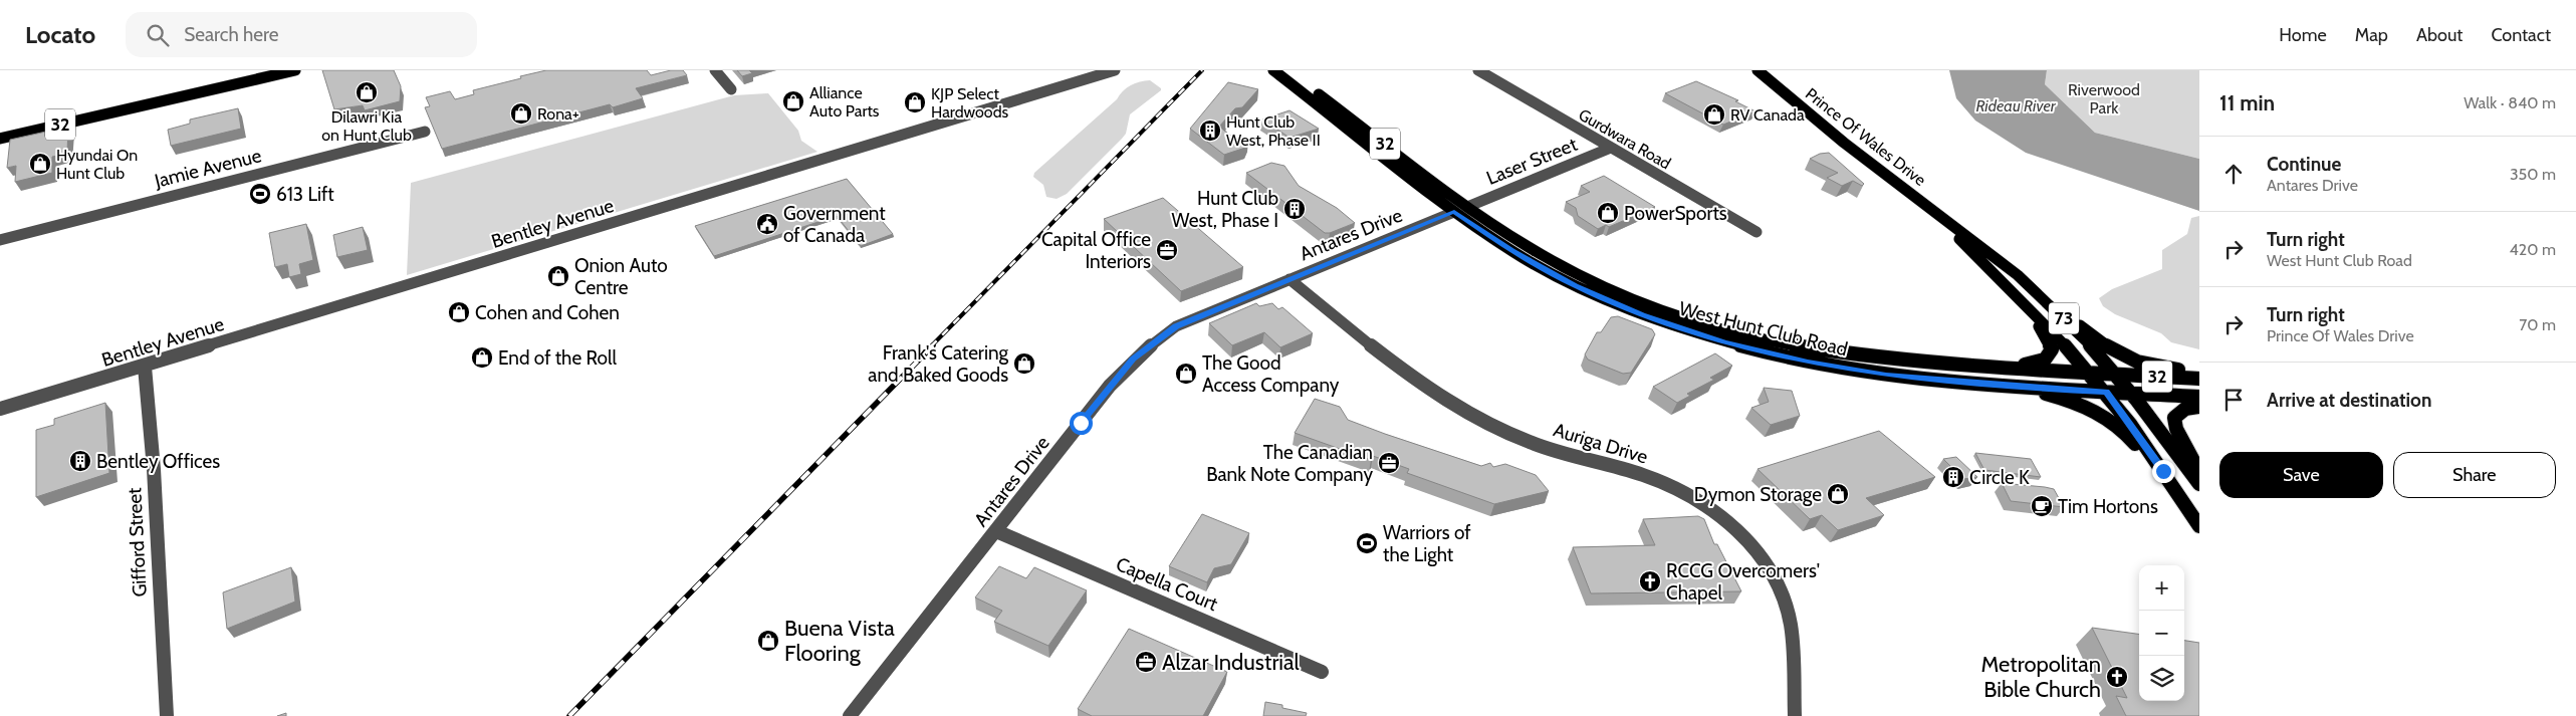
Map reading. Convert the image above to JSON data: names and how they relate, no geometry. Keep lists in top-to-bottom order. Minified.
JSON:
{"streets":{"main road":["32","Prince Of Wales Drive","73","West Hunt Club Road"],"street":["Gurdwara Road","Laser Street","Jamie Avenue","Bentley Avenue","Antares Drive","Auriga Drive","Gifford Street","Capella Court"]},"crossings":[["Prince Of Wales Drive","West Hunt Club Road"],["Gurdwara Road","Laser Street"],["Laser Street","West Hunt Club Road"],["Bentley Avenue","Gifford Street"],["Antares Drive","West Hunt Club Road"],["Antares Drive","Auriga Drive"],["Antares Drive","Capella Court"]],"water":["Rideau River"],"parks":["Riverwood Park"],"places":{"shop":["Dilawri Kia on Hunt Club","Alliance Auto Parts","KJP Select Hardwoods","Rona+","RV Canada","Hyundai On Hunt Club","PowerSports","Onion Auto Centre","Cohen and Cohen","End of the Roll","Frank's Catering and Baked Goods","The Good Access Company","Dymon Storage","Buena Vista Flooring"],"building":["Hunt Club West, Phase II","Hunt Club West, Phase I","Bentley Offices","Circle K"],"sports":["613 Lift","Warriors of the Light"],"public building":["Government of Canada"],"office":["Capital Office Interiors","The Canadian Bank Note Company","Alzar Industrial"],"cafe":["Tim Hortons"],"church":["RCCG Overcomers' Chapel","Metropolitan Bible Church"]},"page":{"header":"Locato","search":"Search here","nav":["Home","Map","About","Contact"],"heading":["11 min","Walk · 840 m"],"list":[["Continue","Antares Drive","350 m"],["Turn right","West Hunt Club Road","420 m"],["Turn right","Prince Of Wales Drive","70 m"],"Arrive at destination"],"buttons":["Save","Share"],"map_buttons":["+","−"]}}
